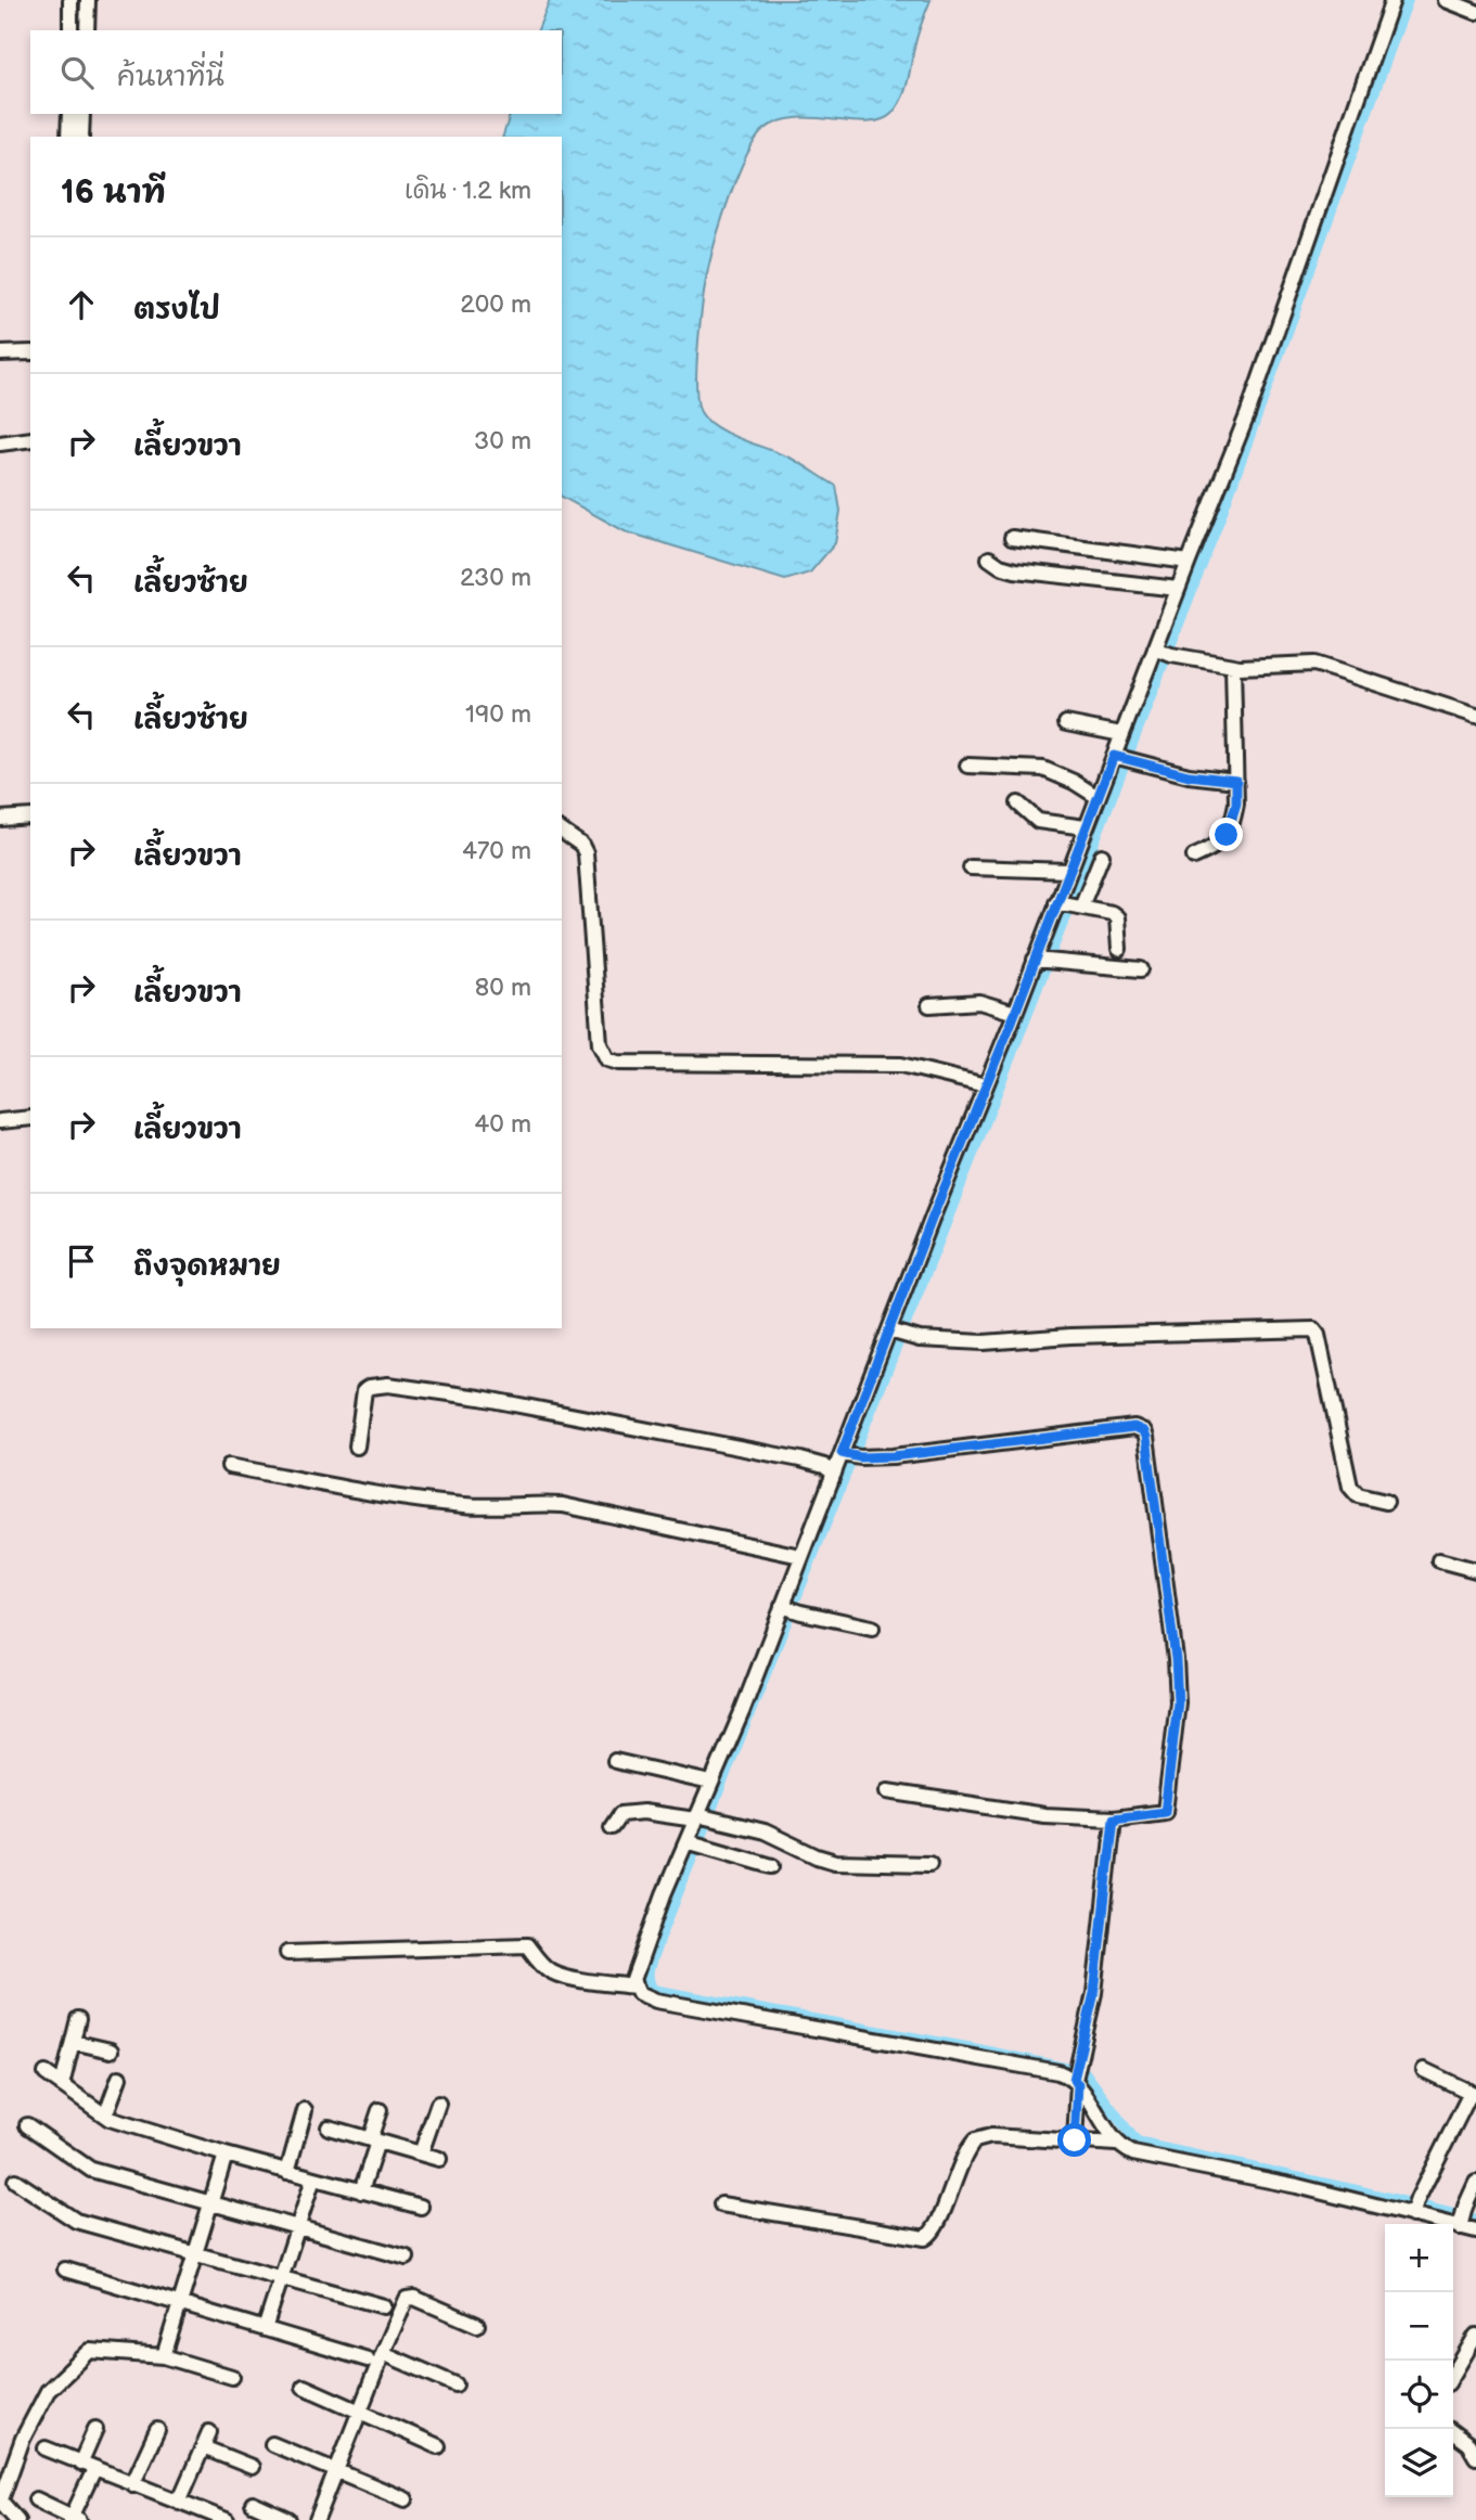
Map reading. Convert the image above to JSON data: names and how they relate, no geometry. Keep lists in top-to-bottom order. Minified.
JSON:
{"page":{"search":"ค้นหาที่นี่","heading":["16 นาที","เดิน · 1.2 km"],"list":[["ตรงไป","200 m"],["เลี้ยวขวา","30 m"],["เลี้ยวซ้าย","230 m"],["เลี้ยวซ้าย","190 m"],["เลี้ยวขวา","470 m"],["เลี้ยวขวา","80 m"],["เลี้ยวขวา","40 m"],"ถึงจุดหมาย"],"map_buttons":["+","−"]}}
